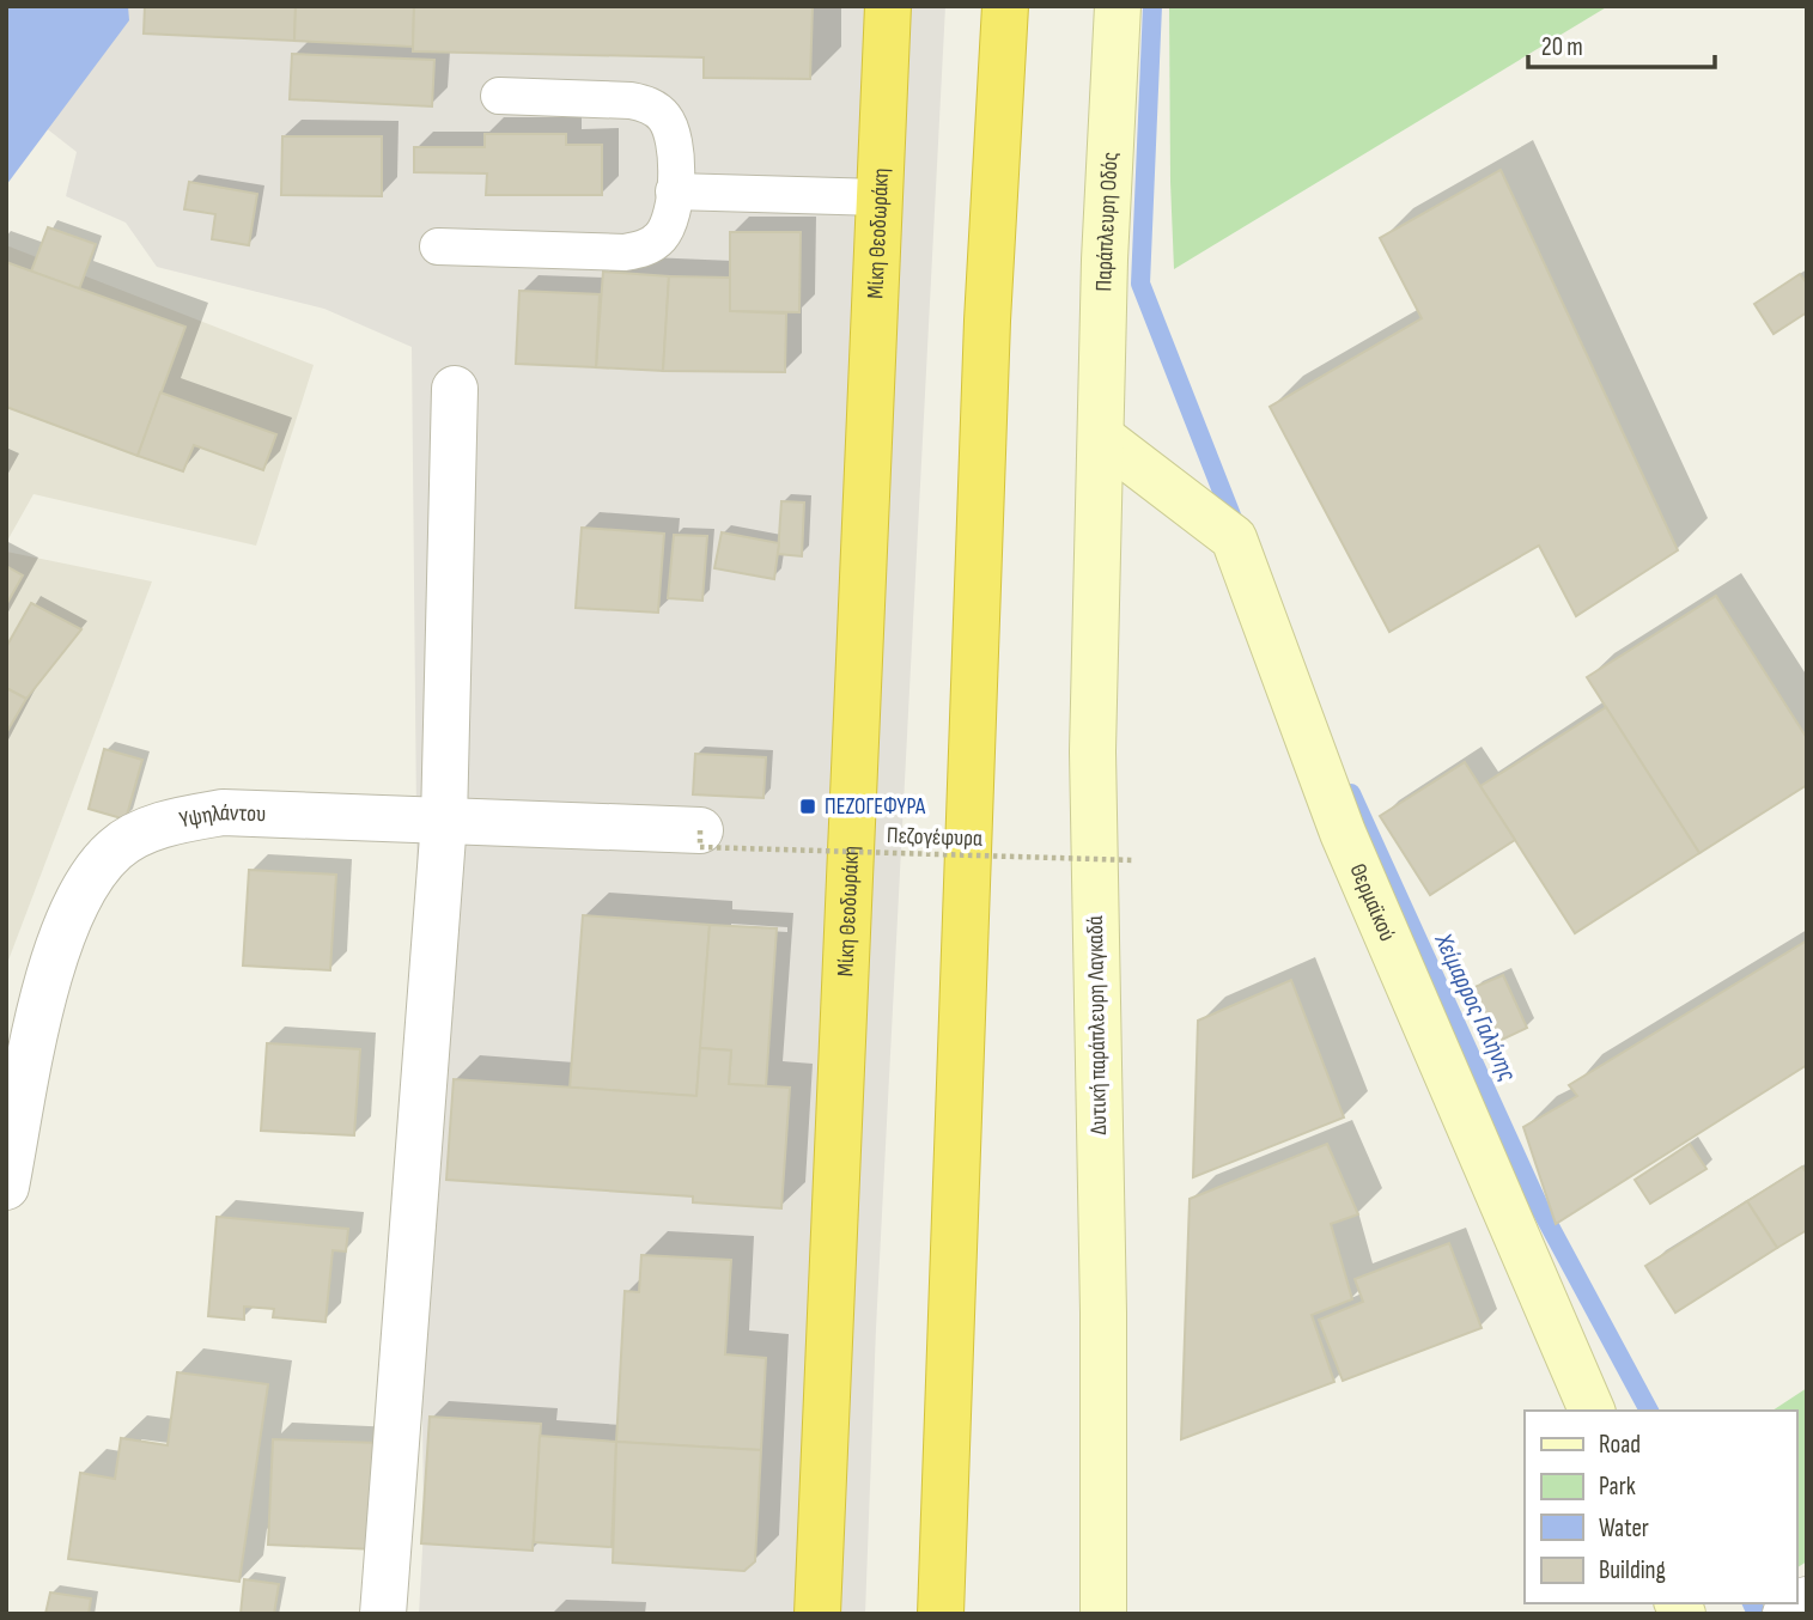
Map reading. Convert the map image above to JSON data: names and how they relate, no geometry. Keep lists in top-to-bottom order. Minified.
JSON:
{"streets":{"highway":["Μίκη Θεοδωράκη"],"street":["Παράπλευρη Οδός","Υψηλάντου","Θερμαϊκού","Δυτική παράπλευρη Λαγκαδά"],"path":["Πεζογέφυρα"]},"crossings":[["Παράπλευρη Οδός","Θερμαϊκού"],["Παράπλευρη Οδός","Δυτική παράπλευρη Λαγκαδά"],["Υψηλάντου","Πεζογέφυρα"],["Θερμαϊκού","Δυτική παράπλευρη Λαγκαδά"]],"water":["Χείμαρρος Γαλήνης"],"places":{"transit":["ΠΕΖΟΓΕΦΥΡΑ"]},"legend":["Road","Park","Water","Building"],"scale_bar":"20 m"}
